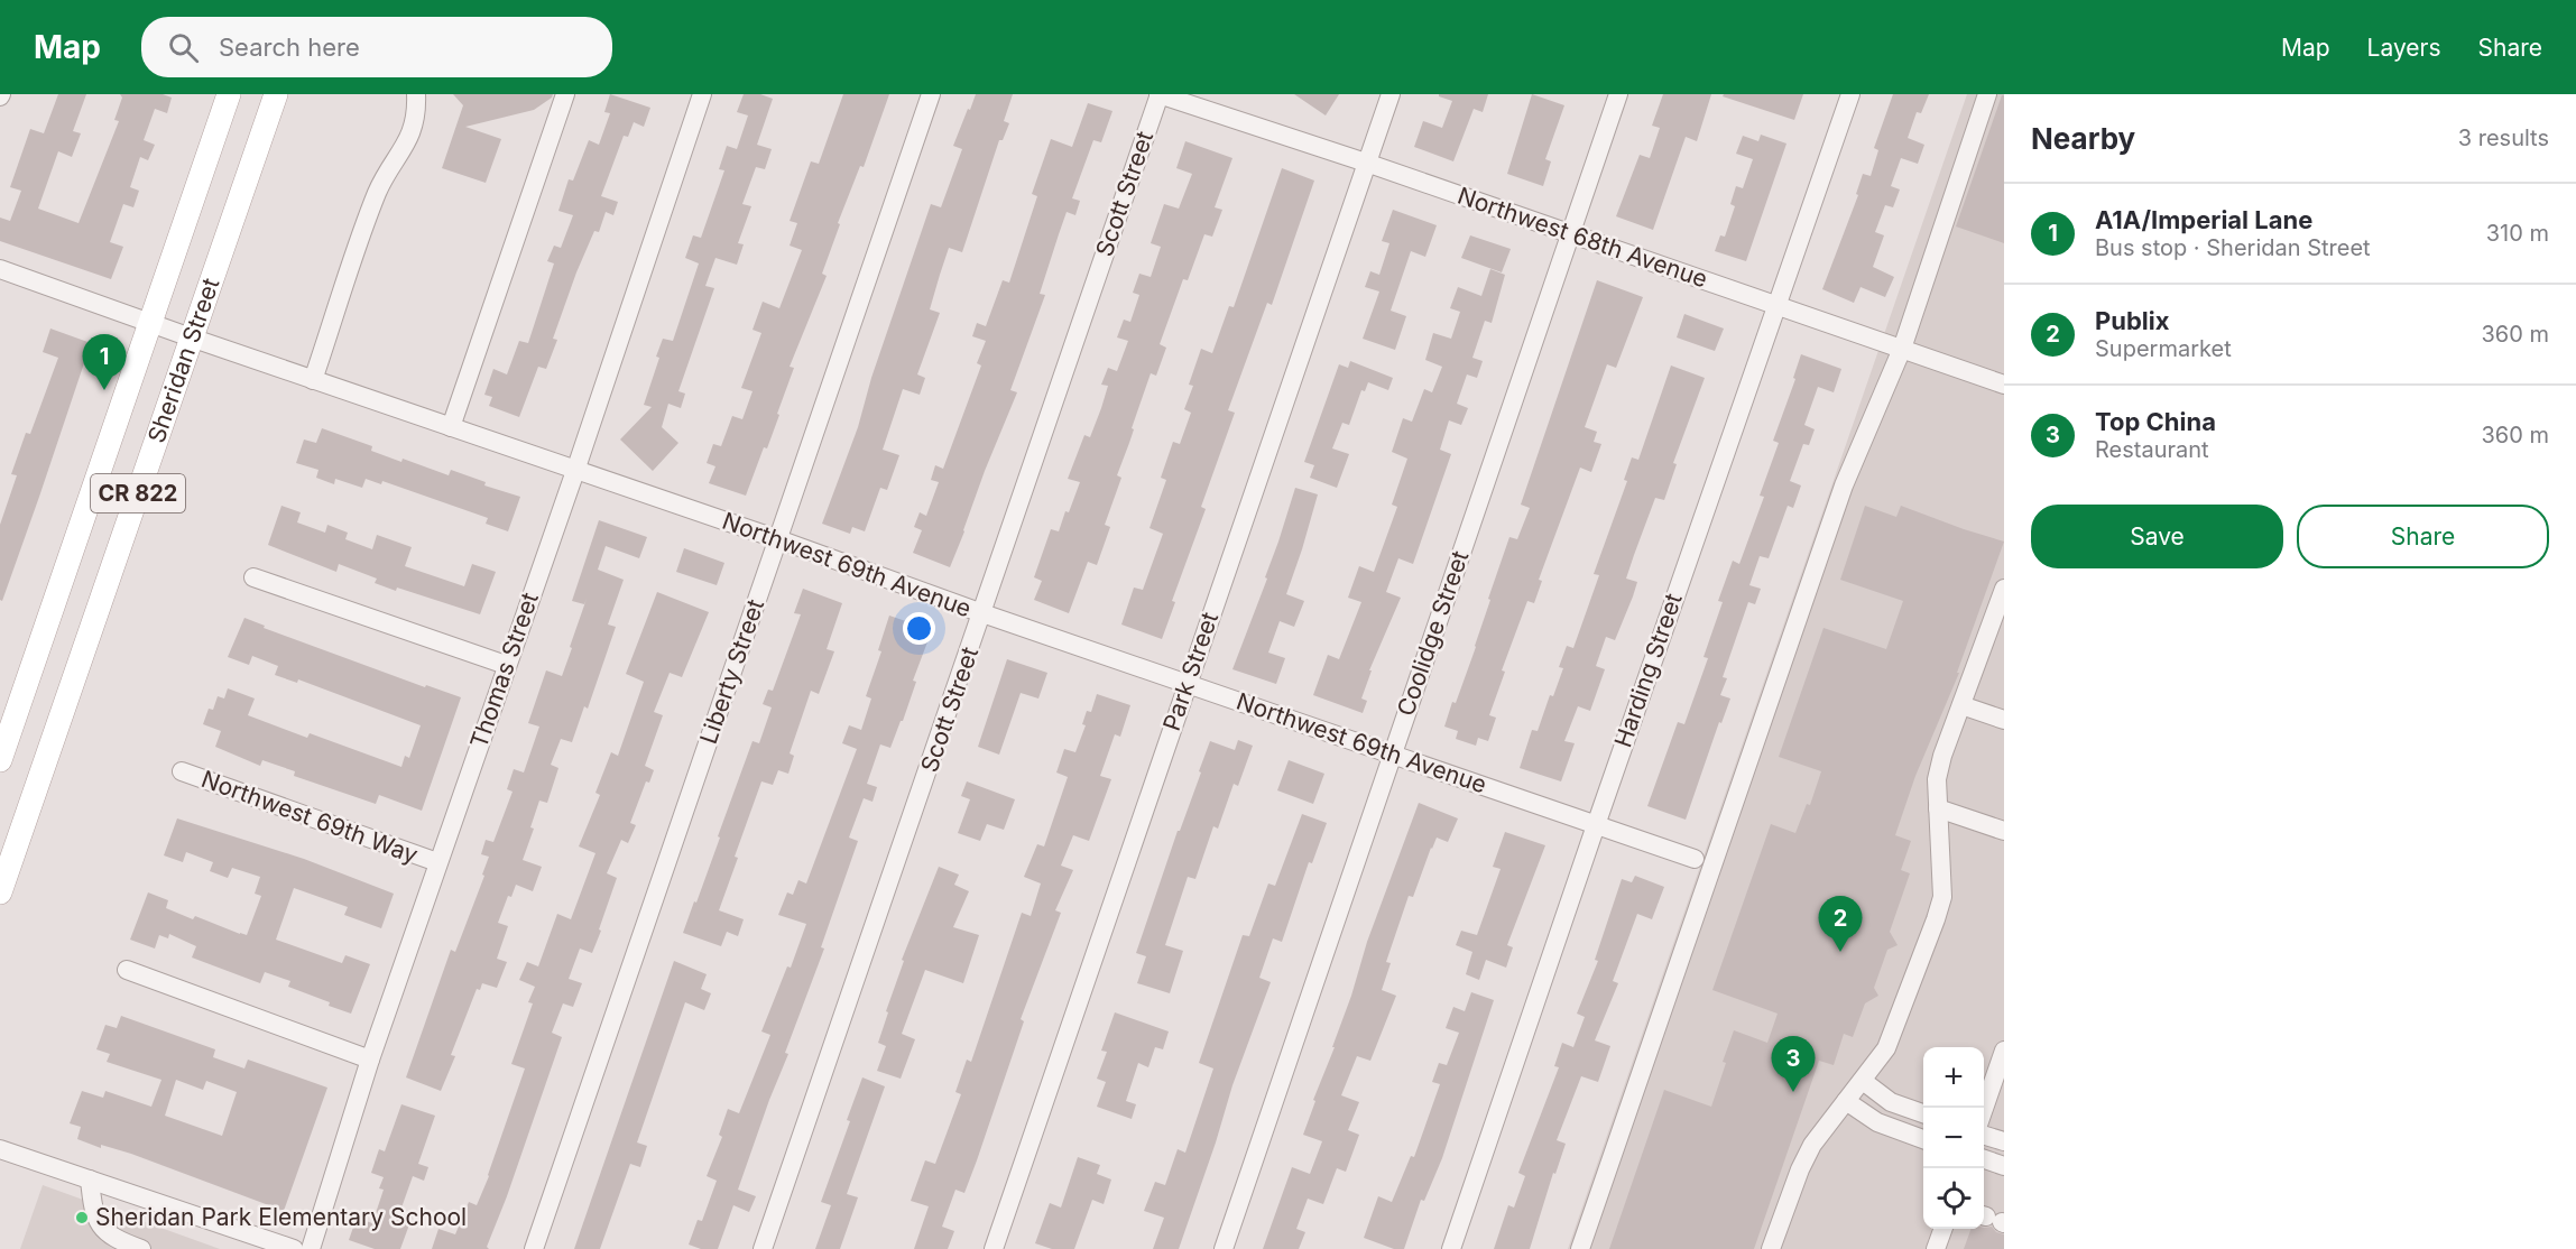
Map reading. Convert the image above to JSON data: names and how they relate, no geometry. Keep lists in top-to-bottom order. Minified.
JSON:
{"streets":{"main road":["Sheridan Street","CR 822"],"street":["Scott Street","Northwest 68th Avenue","Northwest 69th Avenue","Coolidge Street","Thomas Street","Harding Street","Liberty Street","Park Street","Northwest 69th Way"]},"crossings":[["Scott Street","Northwest 68th Avenue"],["Scott Street","Northwest 69th Avenue"],["Northwest 68th Avenue","Coolidge Street"],["Northwest 68th Avenue","Harding Street"],["Northwest 68th Avenue","Park Street"],["Sheridan Street","Northwest 69th Avenue"],["Northwest 69th Avenue","Coolidge Street"],["Northwest 69th Avenue","Thomas Street"],["Northwest 69th Avenue","Harding Street"],["Northwest 69th Avenue","Liberty Street"],["Northwest 69th Avenue","Park Street"],["Thomas Street","Northwest 69th Way"]],"places":["Sheridan Park Elementary School"],"page":{"header":"Map","search":"Search here","nav":["Map","Layers","Share"],"heading":["Nearby","3 results"],"list":[{"mark":"1","name":"A1A/Imperial Lane","note":"Bus stop · Sheridan Street","value":"310 m"},{"mark":"2","name":"Publix","note":"Supermarket","value":"360 m"},{"mark":"3","name":"Top China","note":"Restaurant","value":"360 m"}],"pins":["1","2","3"],"buttons":["Save","Share"],"map_buttons":["+","−"]}}
